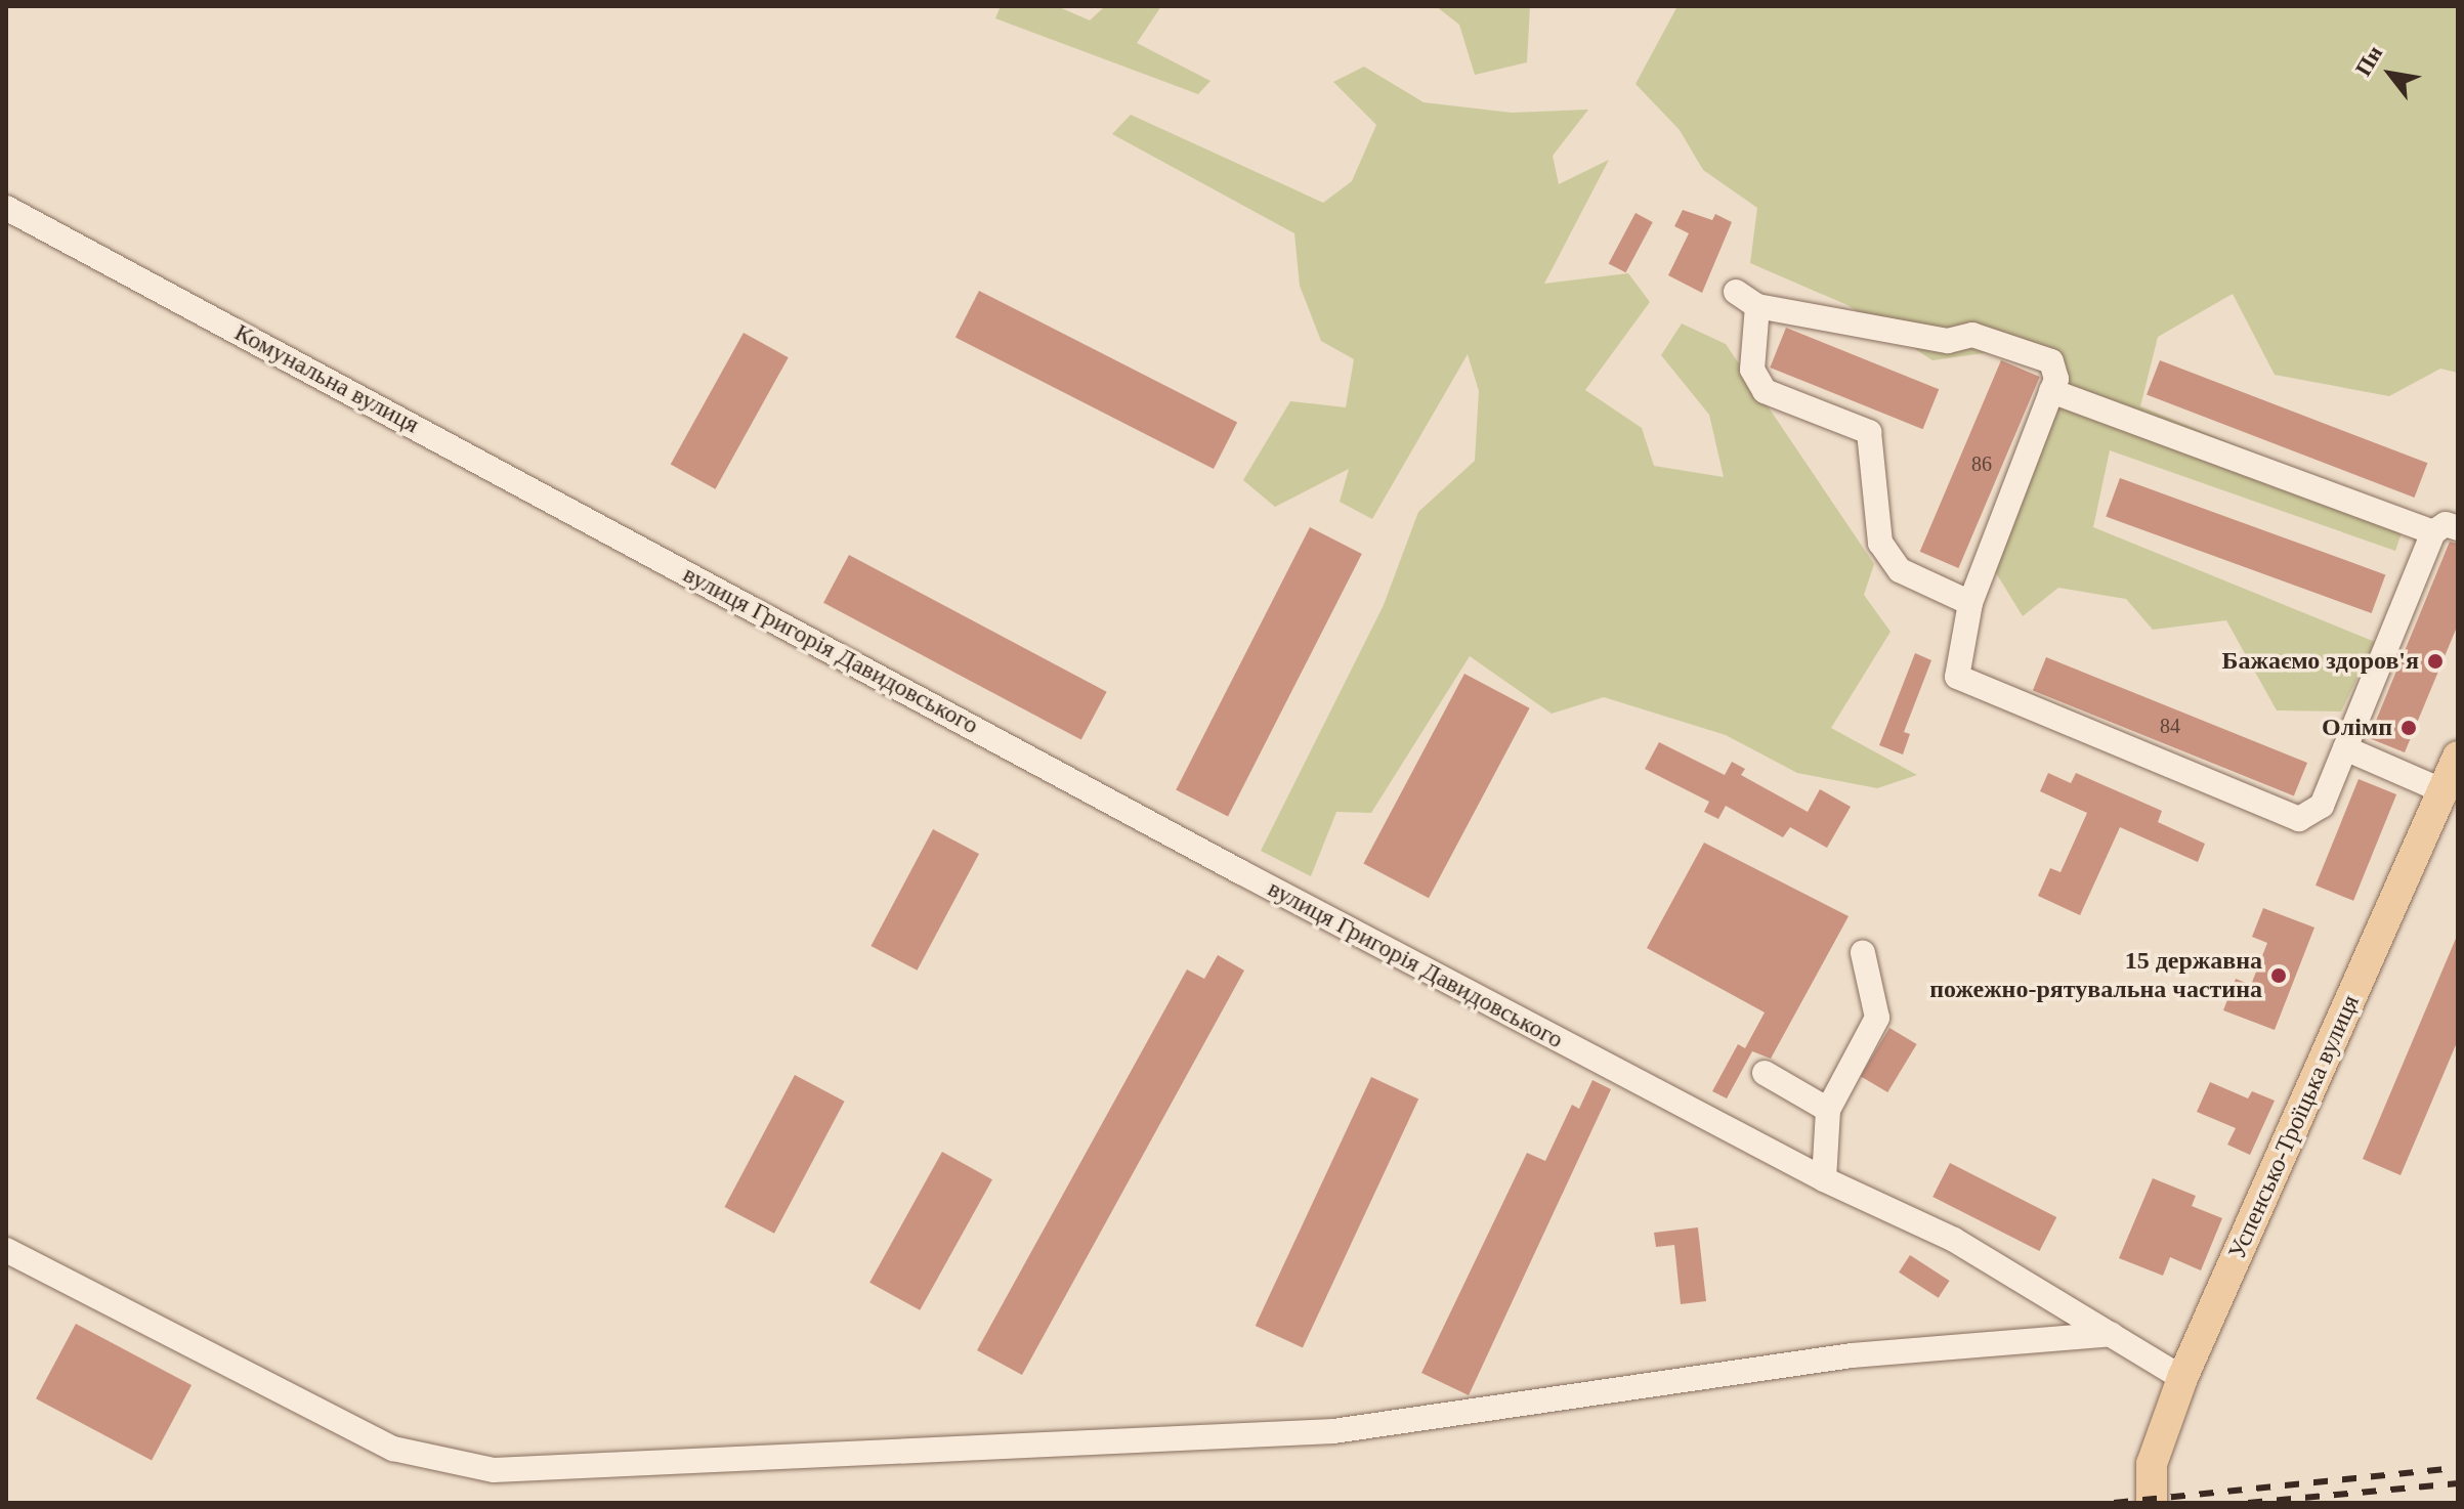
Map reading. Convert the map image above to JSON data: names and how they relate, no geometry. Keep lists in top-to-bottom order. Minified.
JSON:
{"streets":{"main road":["Успенсько-Троїцька вулиця"],"street":["Комунальна вулиця","вулиця Григорія Давидовського"]},"crossings":[["Комунальна вулиця","вулиця Григорія Давидовського"],["вулиця Григорія Давидовського","Успенсько-Троїцька вулиця"]],"places":["Бажаємо здоров'я","Олімп","15 державна пожежно-рятувальна частина"],"house_numbers":["86","84"],"north":"top left"}
